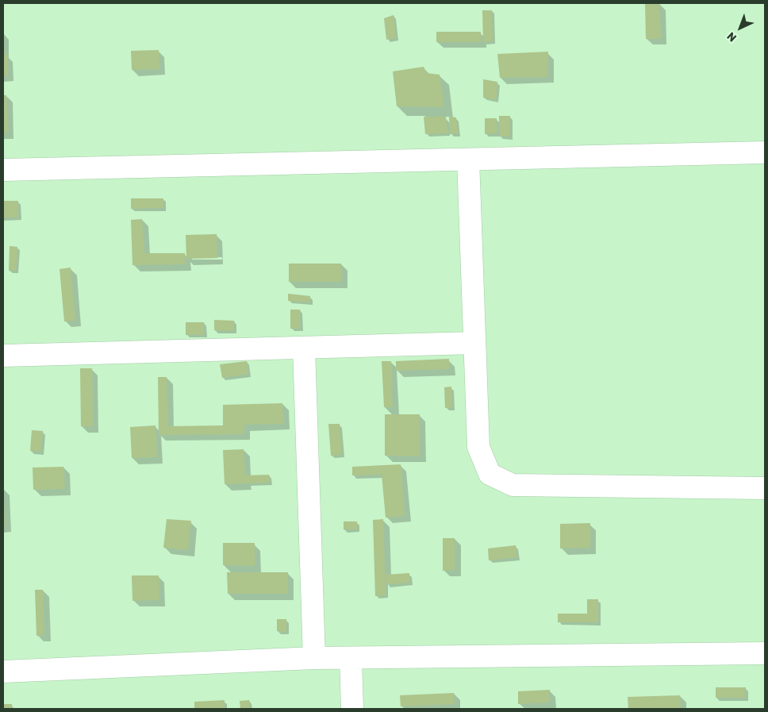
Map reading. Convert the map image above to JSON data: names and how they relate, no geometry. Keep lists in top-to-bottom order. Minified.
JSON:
{"north":"bottom left"}
